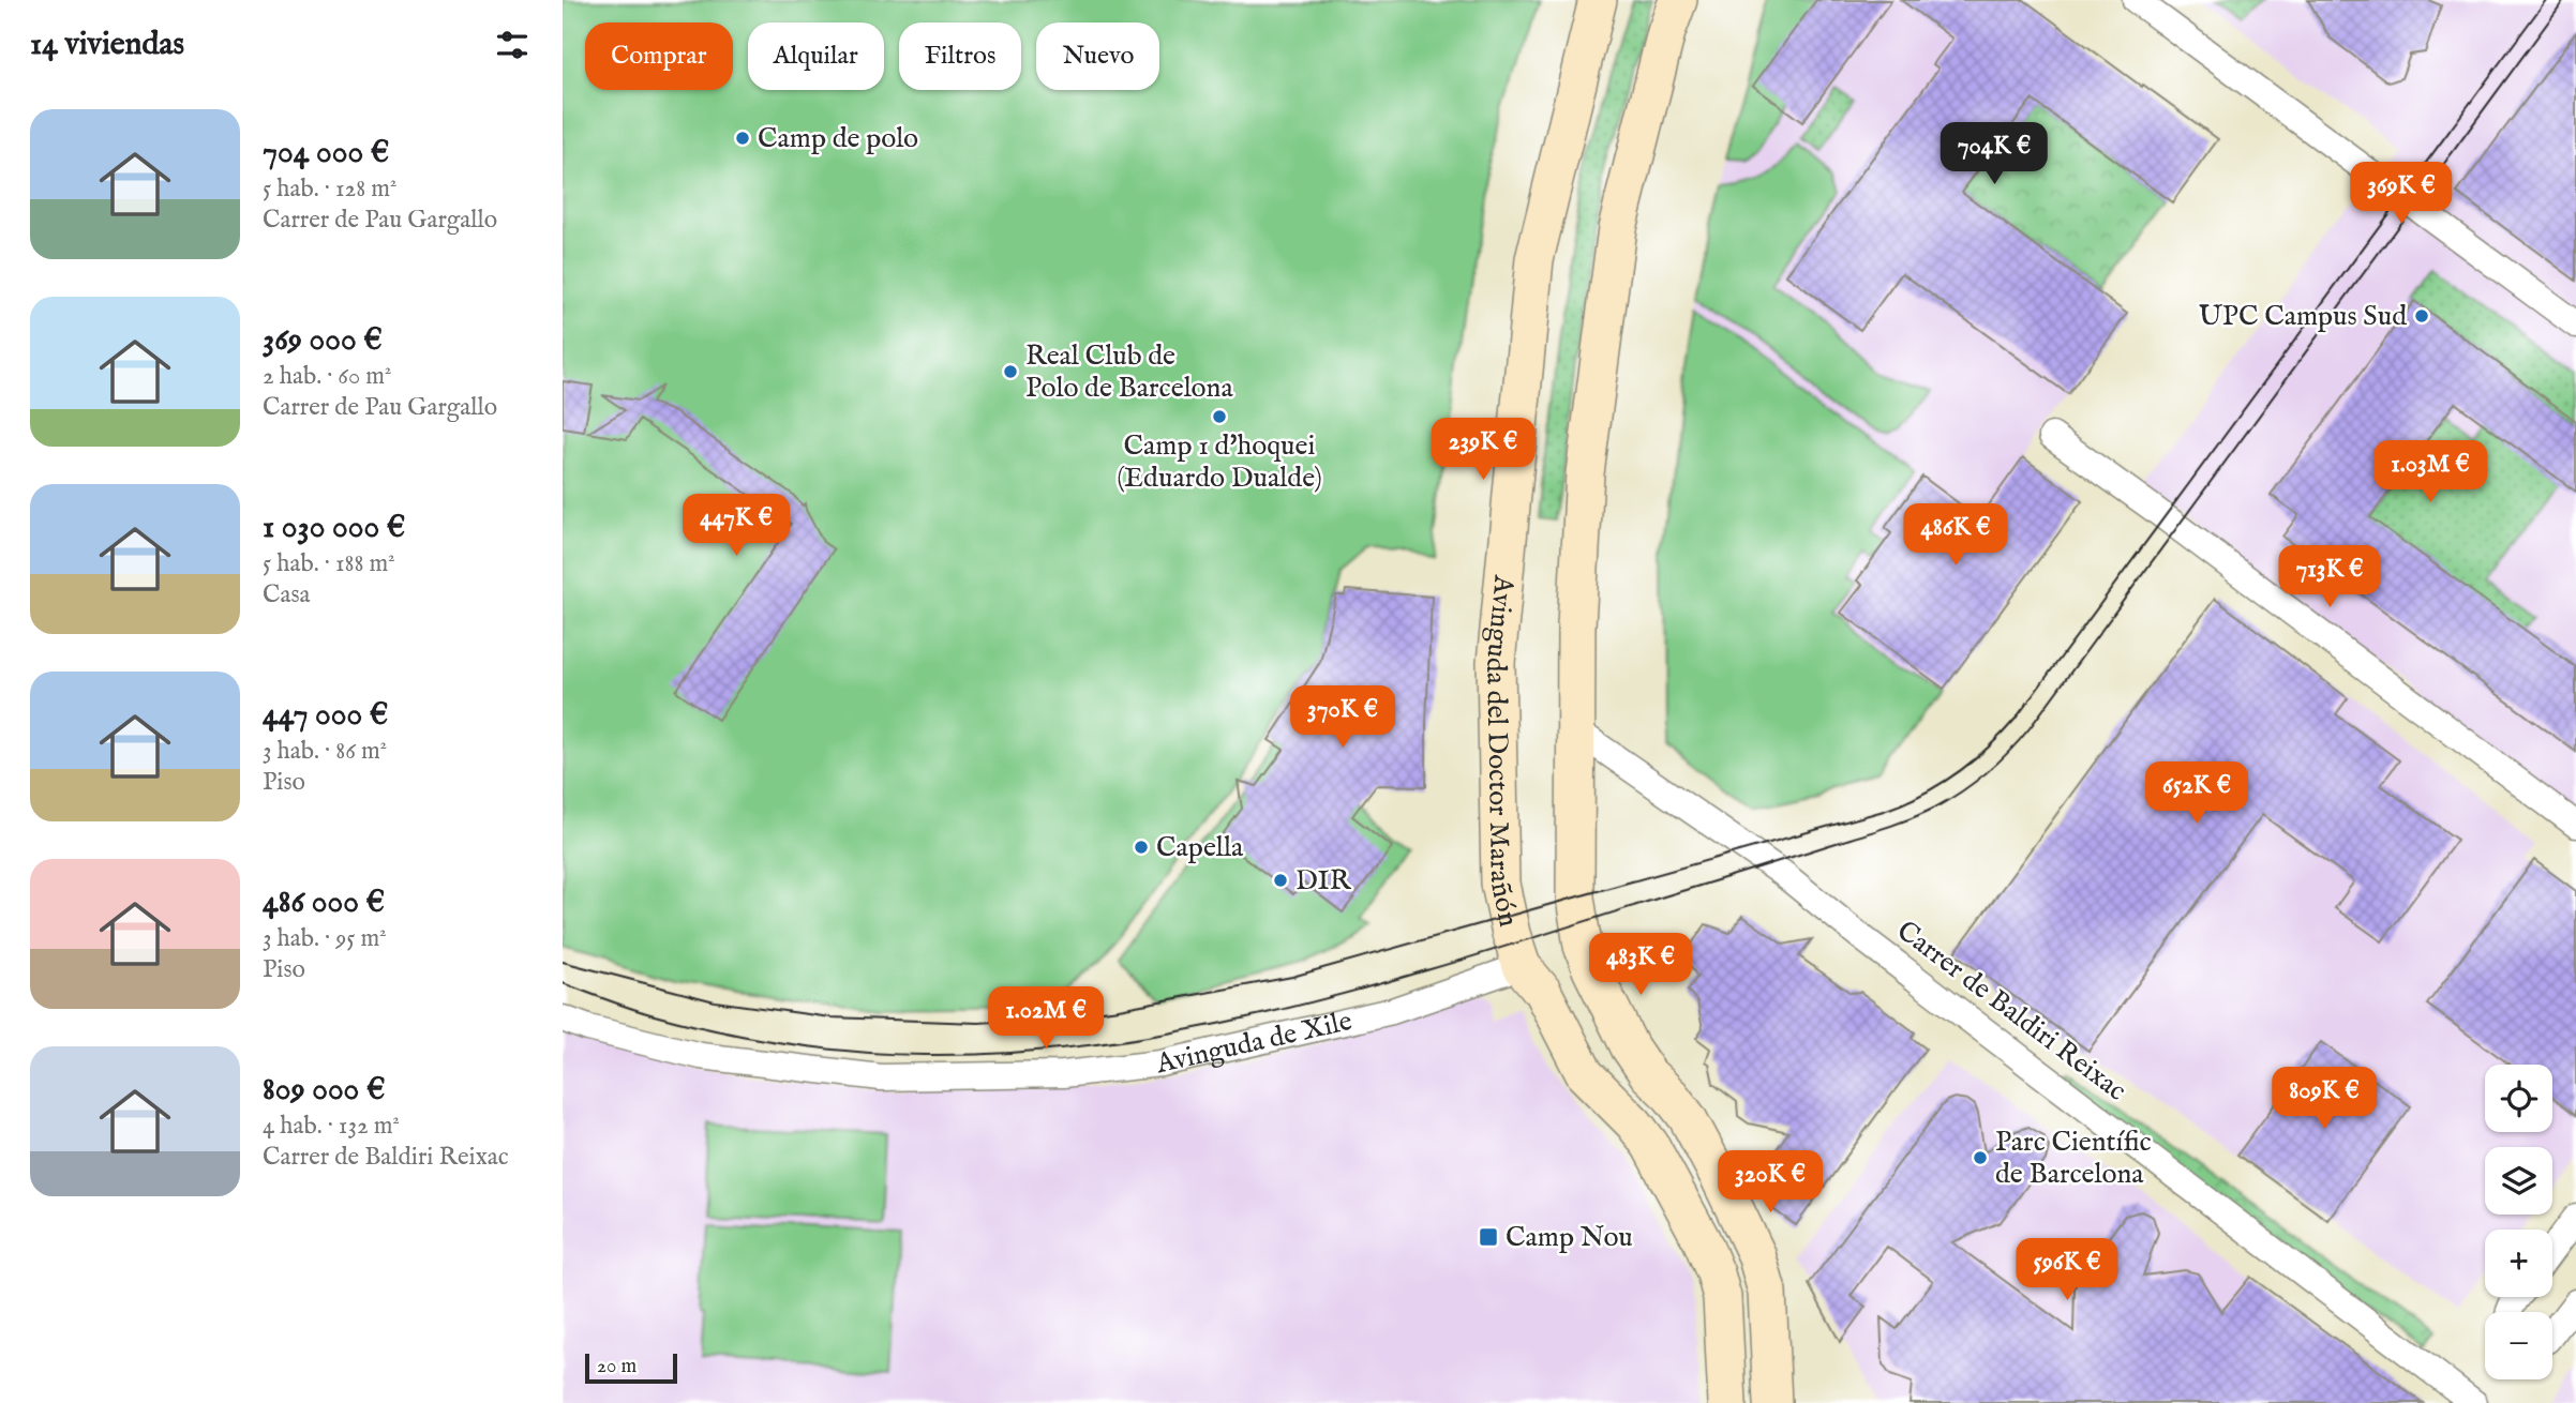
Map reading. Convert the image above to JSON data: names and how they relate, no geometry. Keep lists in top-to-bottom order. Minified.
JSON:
{"streets":{"street":["Avinguda del Doctor Marañón","Carrer de Baldiri Reixac","Avinguda de Xile"]},"crossings":[["Avinguda del Doctor Marañón","Avinguda de Xile"]],"places":{"other":["Camp de polo","UPC Campus Sud","Real Club de Polo de Barcelona","Camp 1 d'hoquei (Eduardo Dualde)","Capella","DIR","Parc Científic de Barcelona"],"transit":["Camp Nou"]},"scale_bar":"20 m","page":{"heading":"14 viviendas","chip":["Comprar","Alquilar","Filtros","Nuevo"],"list":[{"name":"704 000 €","note":"5 hab. · 128 m² · Carrer de Pau Gargallo"},{"name":"369 000 €","note":"2 hab. · 60 m² · Carrer de Pau Gargallo"},{"name":"1 030 000 €","note":"5 hab. · 188 m² · Casa"},{"name":"447 000 €","note":"3 hab. · 86 m² · Piso"},{"name":"486 000 €","note":"3 hab. · 95 m² · Piso"},{"name":"809 000 €","note":"4 hab. · 132 m² · Carrer de Baldiri Reixac"}],"price":["704K €","369K €","239K €","1.03M €","447K €","486K €","713K €","370K €","652K €","483K €","1.02M €","809K €","320K €","596K €"],"map_buttons":["+","−"],"scale":"20 m"}}
